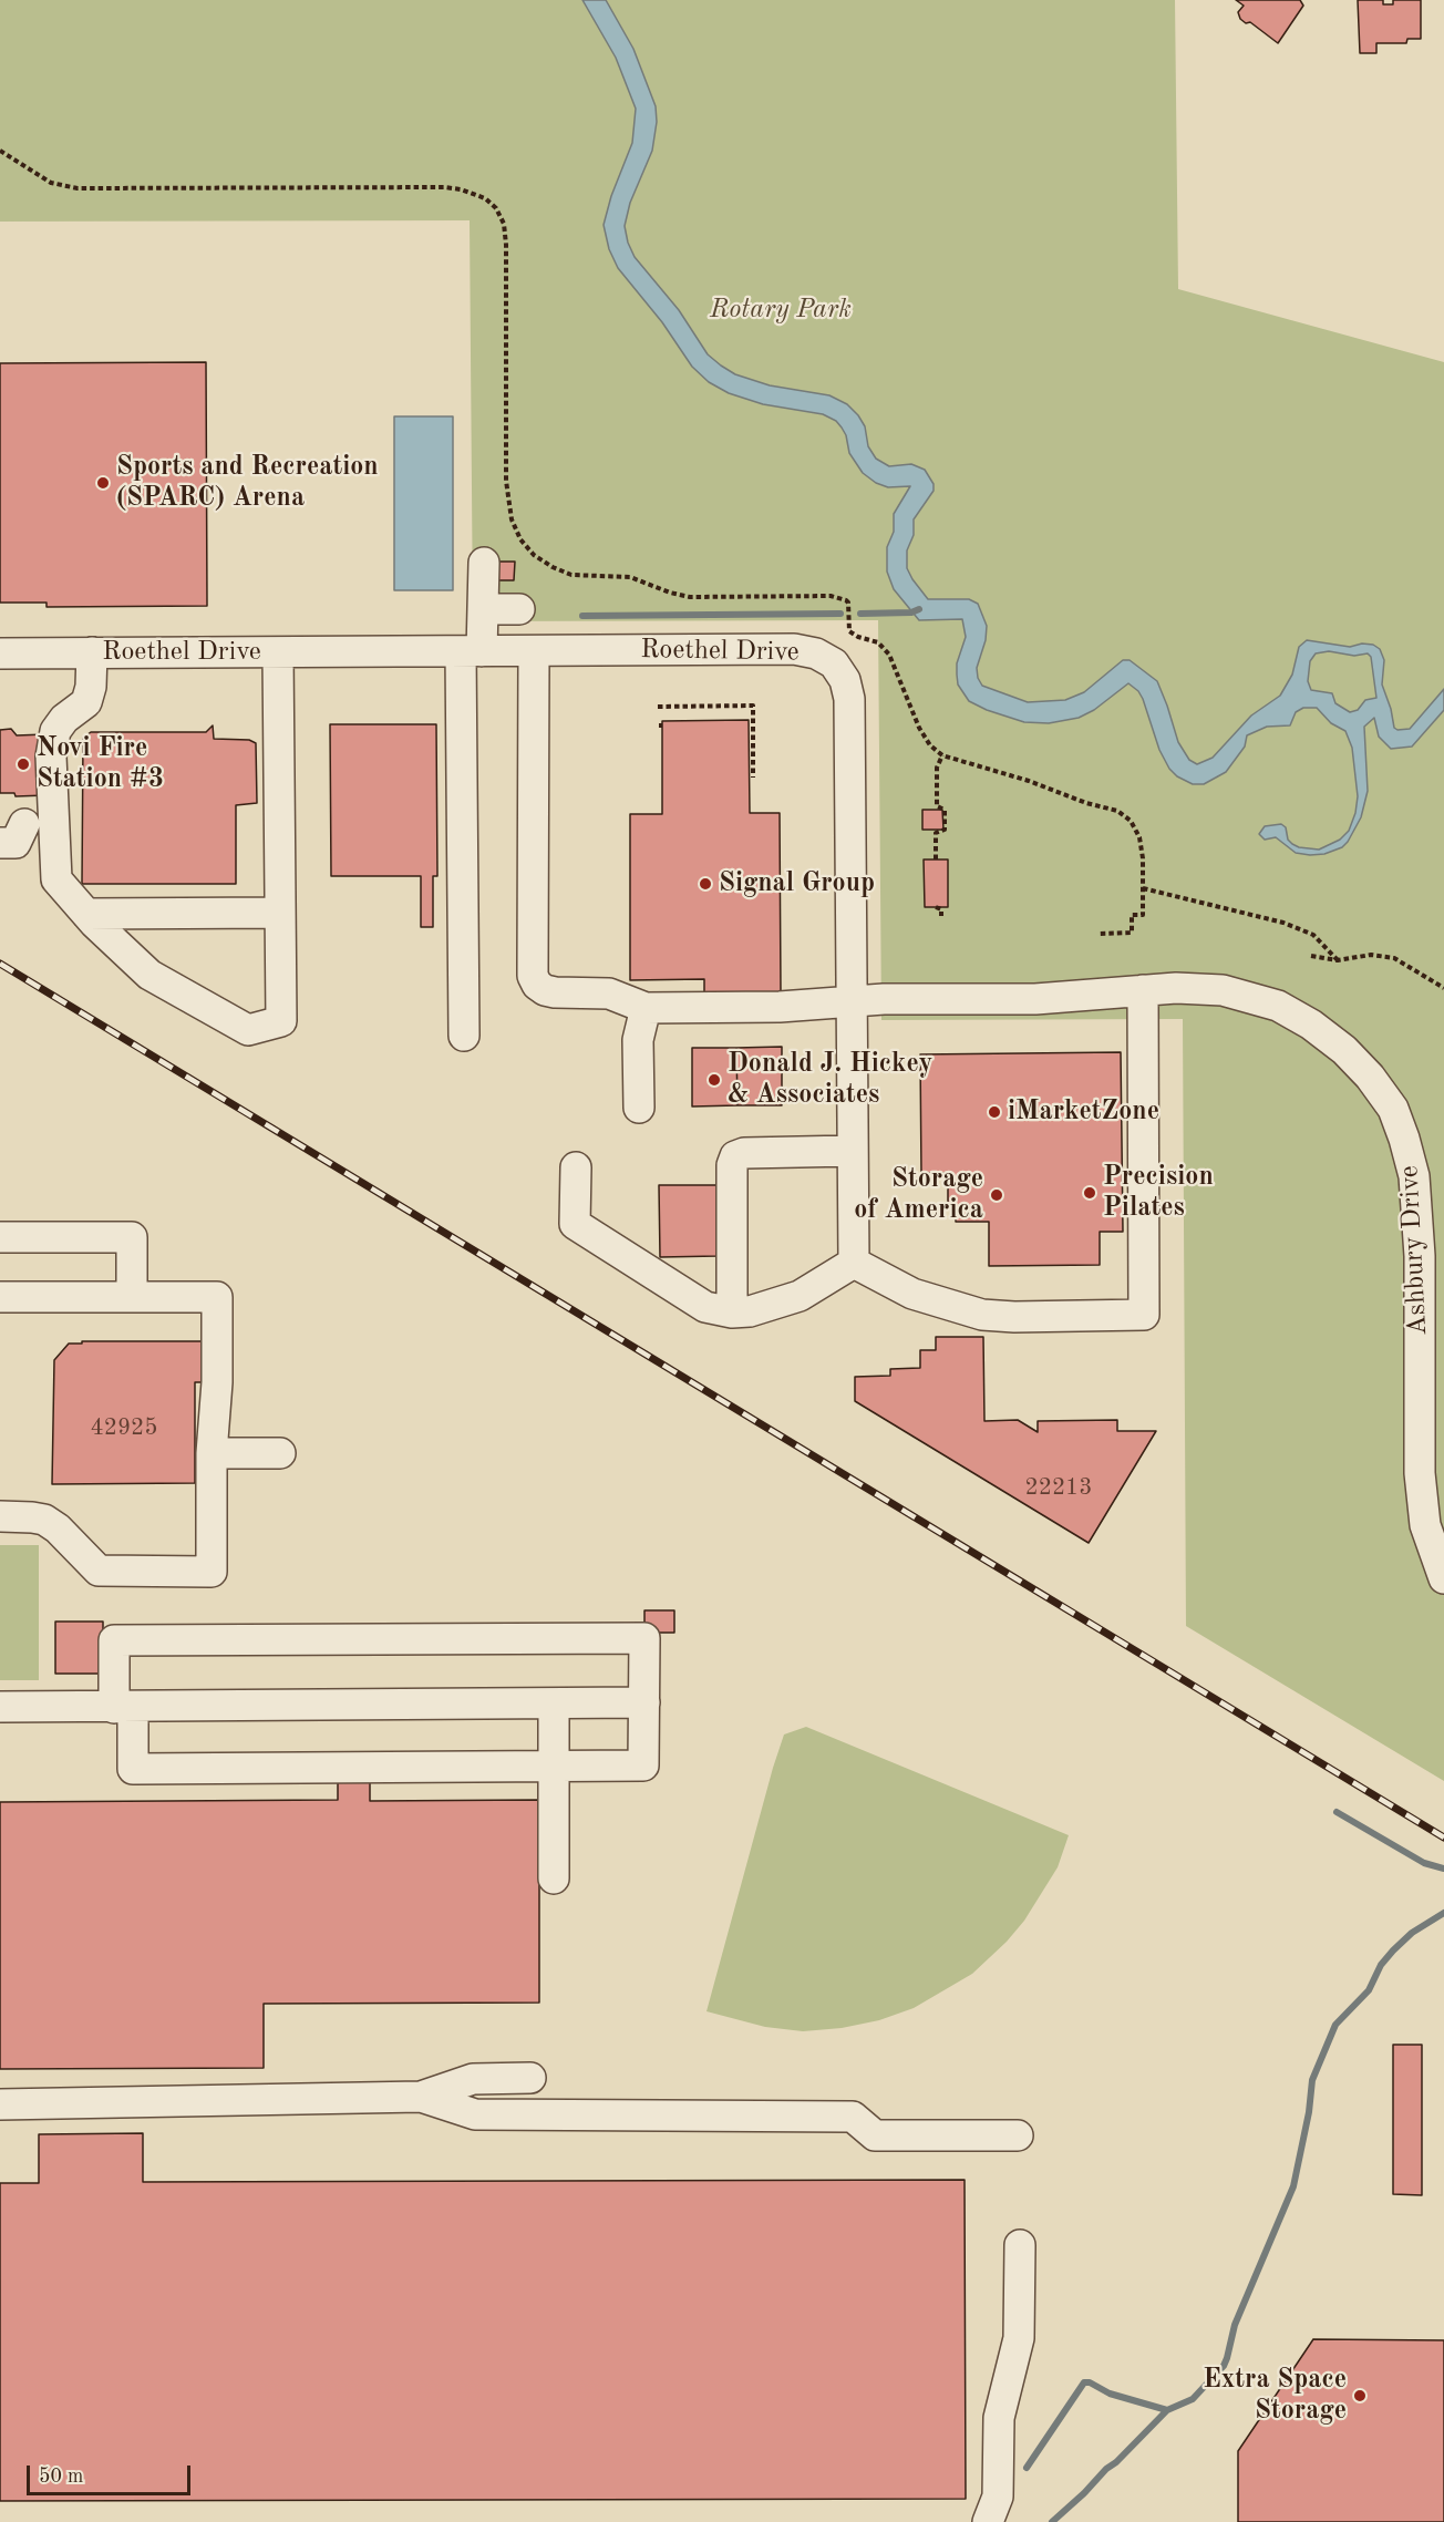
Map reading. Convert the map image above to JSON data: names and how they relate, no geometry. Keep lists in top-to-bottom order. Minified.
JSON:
{"streets":{"street":["Roethel Drive","Ashbury Drive"]},"crossings":[["Roethel Drive","Ashbury Drive"]],"parks":["Rotary Park"],"places":["Sports and Recreation (SPARC) Arena","Novi Fire Station #3","Signal Group","Donald J. Hickey & Associates","iMarketZone","Precision Pilates","Storage of America","Extra Space Storage"],"house_numbers":["42925","22213"],"scale_bar":"50 m"}
